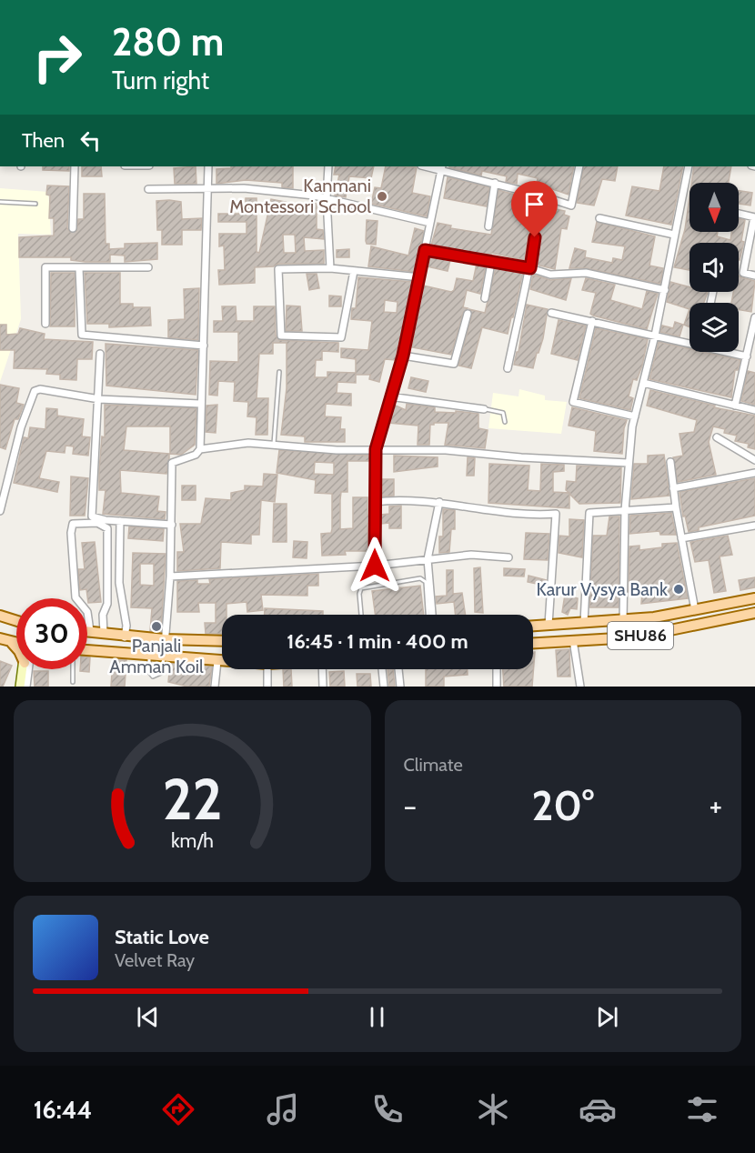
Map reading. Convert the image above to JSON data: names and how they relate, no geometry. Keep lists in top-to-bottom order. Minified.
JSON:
{"streets":{"main road":["SHU86"]},"places":["Kanmani Montessori School","Karur Vysya Bank","Panjali Amman Koil"],"north":"bottom","page":{"turn":["280 m","Turn right"],"then":"Then","limit":"30","trip":"16:45 · 1 min · 400 m","tile":"Climate","heat":["−","20°","+"],"song":["Static Love","Velvet Ray"],"tabs":"16:44","gauge":["22","km/h"]}}
